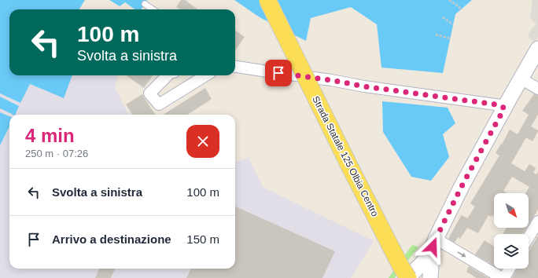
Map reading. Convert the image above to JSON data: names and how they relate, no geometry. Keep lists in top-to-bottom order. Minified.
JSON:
{"streets":{"main road":["Strada Statale 125 Olbia Centro"]},"north":"bottom right","page":{"turn":["100 m","Svolta a sinistra"],"heading":["4 min","250 m · 07:26"],"list":[{"name":"Svolta a sinistra","value":"100 m"},{"name":"Arrivo a destinazione","value":"150 m"}]}}
